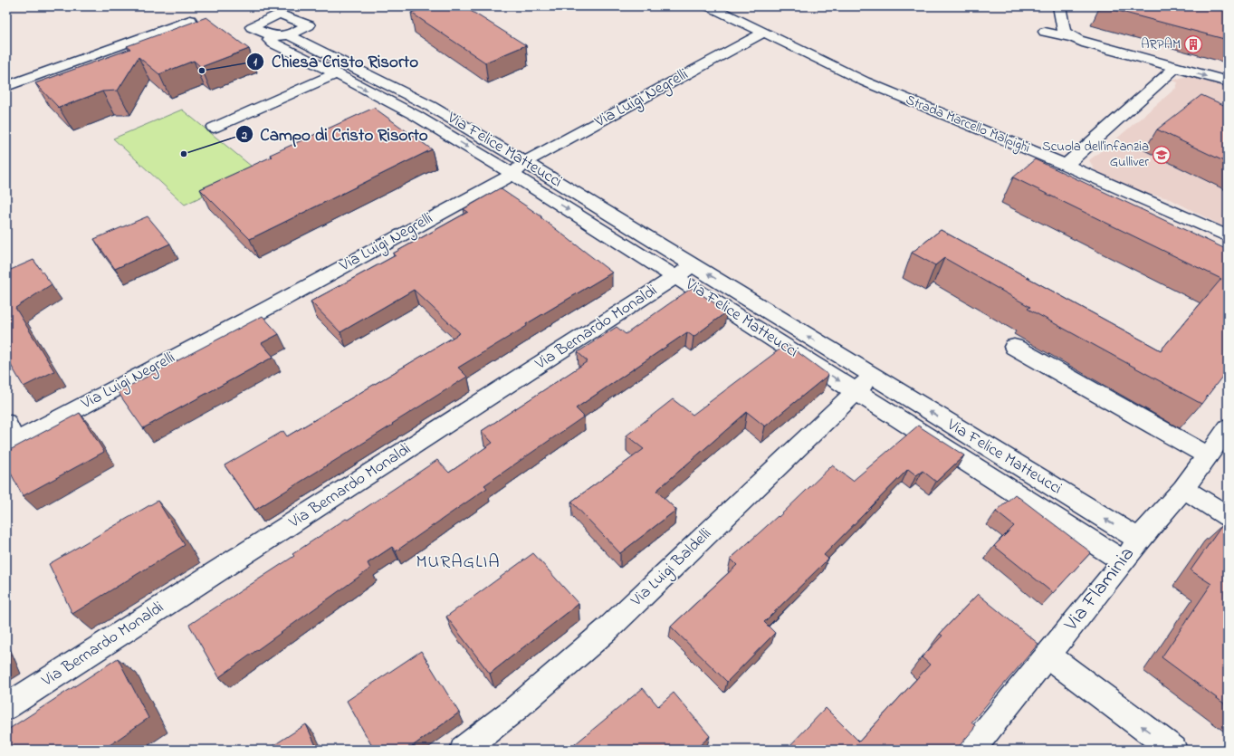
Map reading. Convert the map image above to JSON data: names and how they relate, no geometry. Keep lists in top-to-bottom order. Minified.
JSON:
{"streets":{"street":["Via Luigi Negrelli","Strada Marcello Malpighi","Via Felice Matteucci","Via Bernardo Monaldi","Via Luigi Baldelli","Via Flaminia"]},"crossings":[["Via Luigi Negrelli","Strada Marcello Malpighi"],["Via Luigi Negrelli","Via Felice Matteucci"],["Via Felice Matteucci","Via Bernardo Monaldi"],["Via Felice Matteucci","Via Luigi Baldelli"],["Via Felice Matteucci","Via Flaminia"]],"districts":["MURAGLIA"],"places":{"building":["ARPAM"],"other":["Chiesa Cristo Risorto","Campo di Cristo Risorto"],"school or university":["Scuola dell'infanzia Gulliver"]}}
